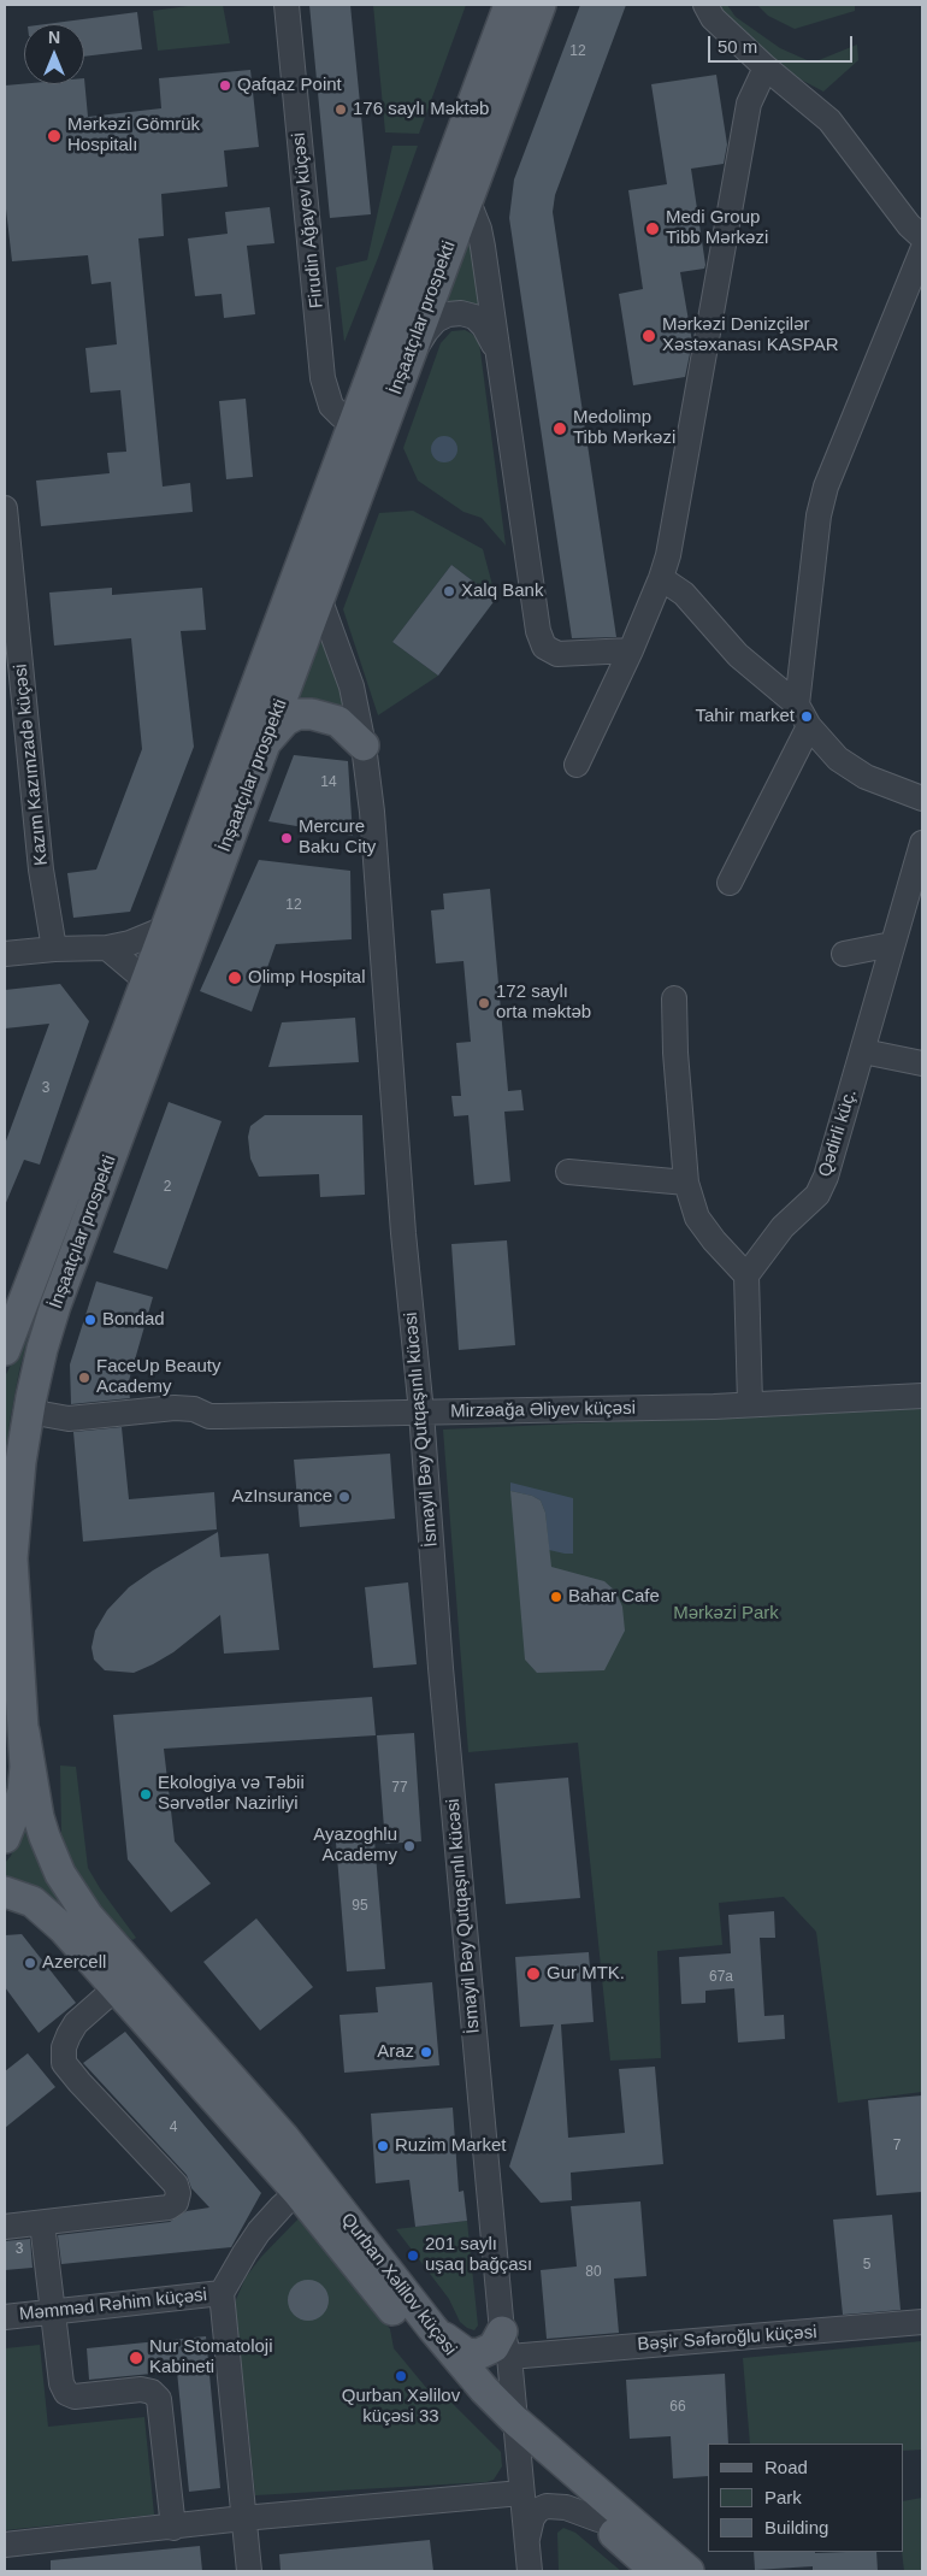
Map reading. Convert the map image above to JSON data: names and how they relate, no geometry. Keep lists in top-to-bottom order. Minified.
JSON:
{"streets":{"main road":["İnşaatçılar prospekti","Qurban Xəlilov küçəsi"],"street":["Firudin Ağayev küçəsi","Kazım Kazımzadə küçəsi","Qədirli küç.","Mirzəağa Əliyev küçəsi","İsmayil Bəy Qutqaşınlı kücəsi","Məmməd Rəhim küçəsi","Bəşir Səfəroğlu küçəsi"]},"crossings":[["Firudin Ağayev küçəsi","İnşaatçılar prospekti"],["İnşaatçılar prospekti","Mirzəağa Əliyev küçəsi"],["İnşaatçılar prospekti","İsmayil Bəy Qutqaşınlı kücəsi"],["Mirzəağa Əliyev küçəsi","İsmayil Bəy Qutqaşınlı kücəsi"],["İsmayil Bəy Qutqaşınlı kücəsi","Qurban Xəlilov küçəsi"],["İsmayil Bəy Qutqaşınlı kücəsi","Bəşir Səfəroğlu küçəsi"]],"parks":["Mərkəzi Park"],"places":["Qafqaz Point","176 saylı Məktəb","Mərkəzi Gömrük Hospitalı","Medi Group Tibb Mərkəzi","Mərkəzi Dənizçilər Xəstəxanası KASPAR","Medolimp Tibb Mərkəzi","Xalq Bank","Tahir market","Mercure Baku City","Olimp Hospital","172 saylı orta məktəb","Bondad","FaceUp Beauty Academy","AzInsurance","Bahar Cafe","Ekologiya və Təbii Sərvətlər Nazirliyi","Ayazoghlu Academy","Azercell","Gur MTK.","Araz","Ruzim Market","201 saylı uşaq bağçası","Nur Stomatoloji Kabineti","Qurban Xəlilov küçəsi 33"],"house_numbers":["12","14","12","3","2","77","95","67a","4","7","3","5","80","66"],"legend":["Road","Park","Building"],"scale_bar":"50 m","north":"top"}
